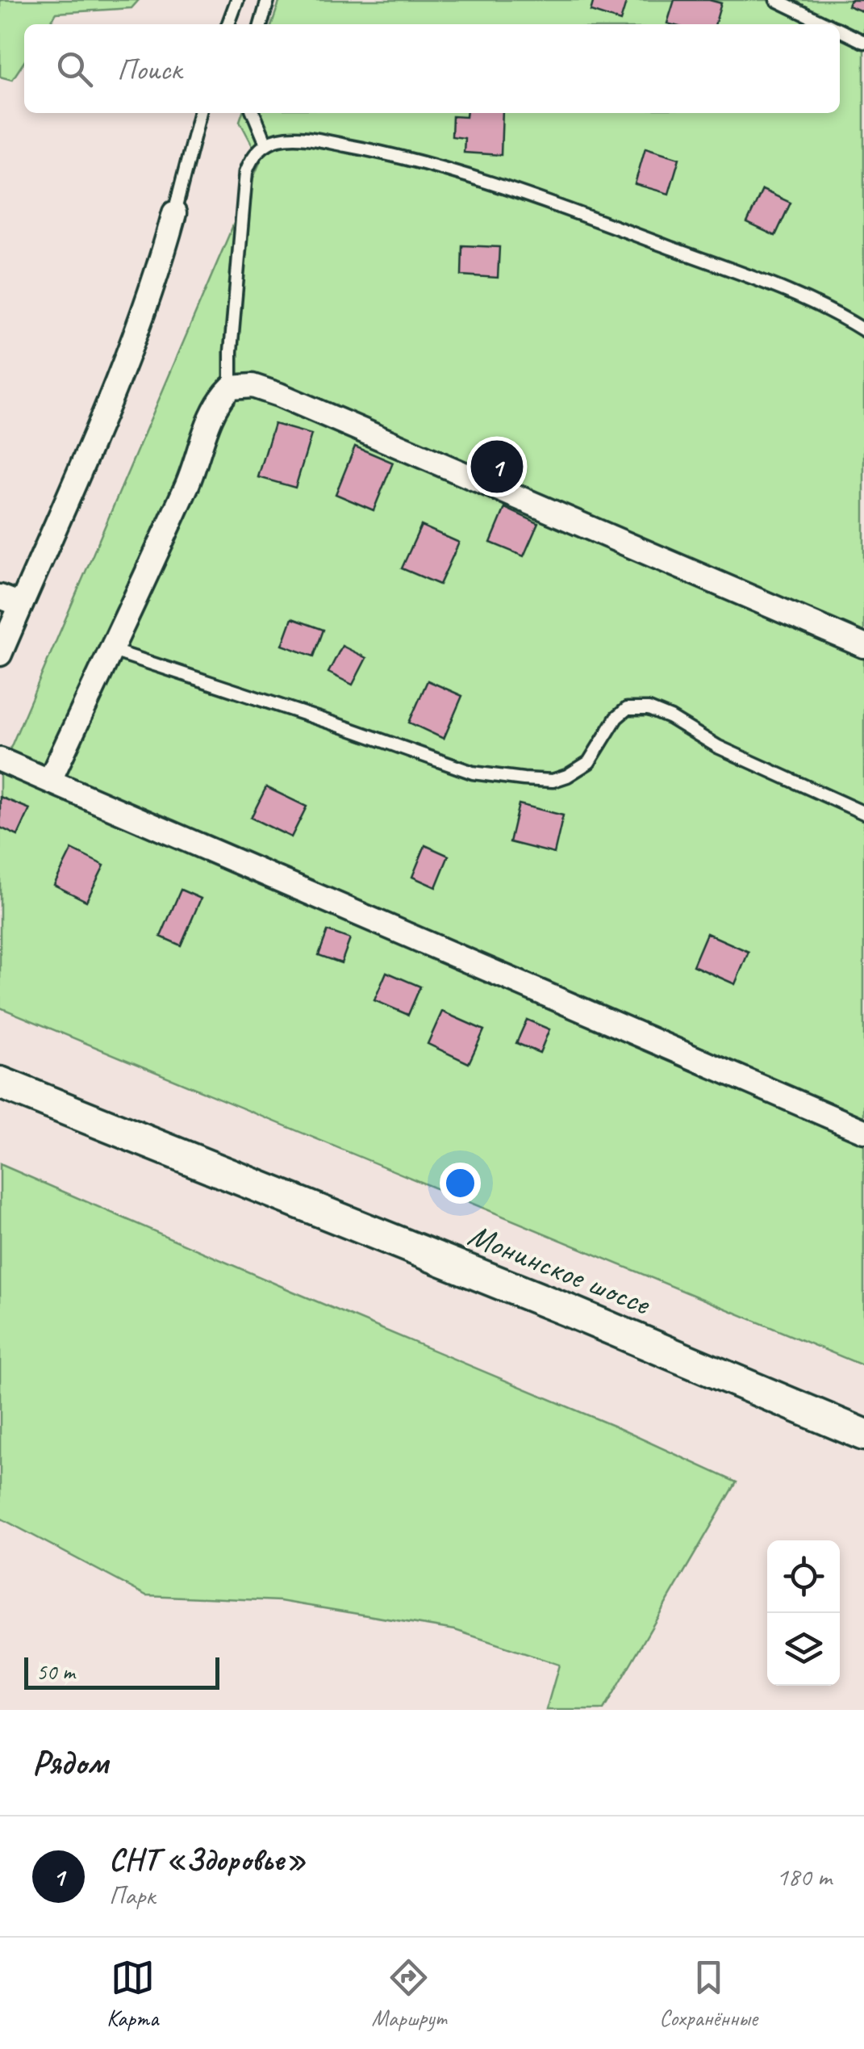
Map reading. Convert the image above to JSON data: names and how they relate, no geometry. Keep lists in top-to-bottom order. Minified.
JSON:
{"streets":{"main road":["Монинское шоссе"]},"scale_bar":"50 m","page":{"search":"Поиск","pins":"1","scale":"50 m","heading":"Рядом","list":[{"mark":"1","name":"СНТ «Здоровье»","note":"Парк","value":"180 m"}],"nav":["Карта","Маршрут","Сохранённые"]}}
